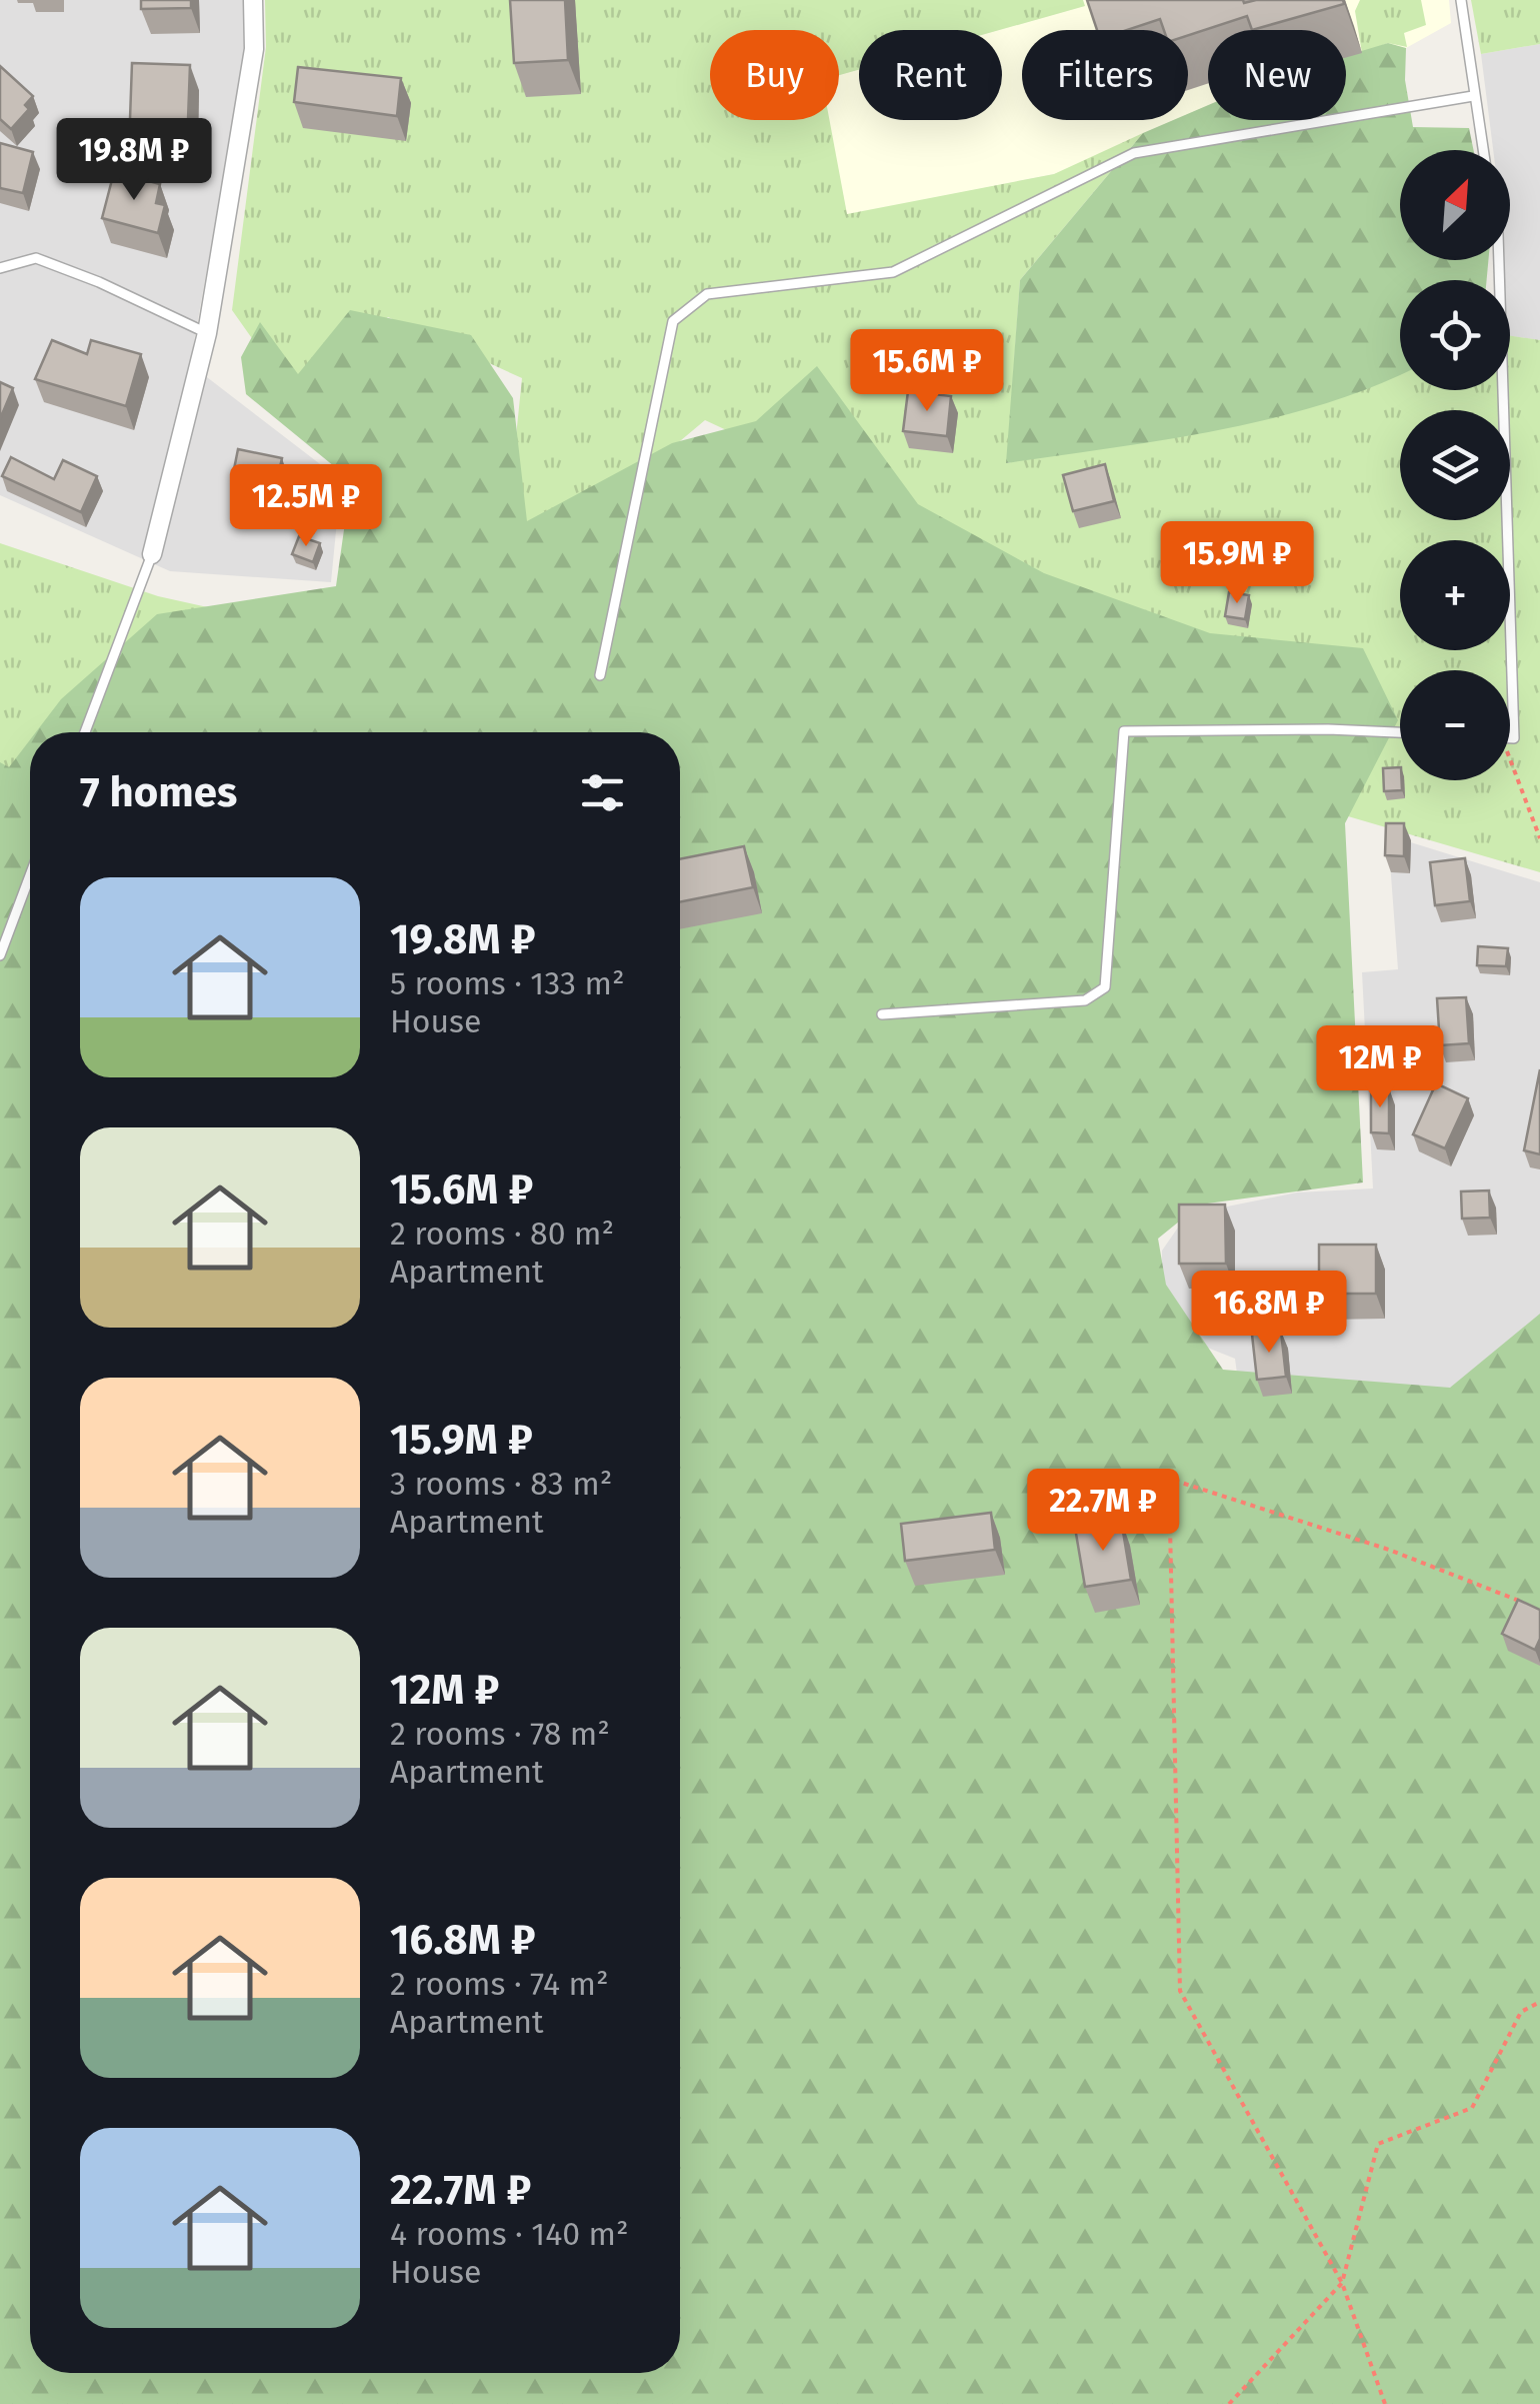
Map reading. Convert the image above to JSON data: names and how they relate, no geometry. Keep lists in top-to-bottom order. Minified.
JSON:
{"north":"top right","page":{"chip":["Buy","Rent","Filters","New"],"price":["19.8M ₽","15.6M ₽","12.5M ₽","15.9M ₽","12M ₽","16.8M ₽","22.7M ₽"],"map_buttons":["+","−"],"heading":"7 homes","list":[{"name":"19.8M ₽","note":"5 rooms · 133 m² · House"},{"name":"15.6M ₽","note":"2 rooms · 80 m² · Apartment"},{"name":"15.9M ₽","note":"3 rooms · 83 m² · Apartment"},{"name":"12M ₽","note":"2 rooms · 78 m² · Apartment"},{"name":"16.8M ₽","note":"2 rooms · 74 m² · Apartment"},{"name":"22.7M ₽","note":"4 rooms · 140 m² · House"}]}}
